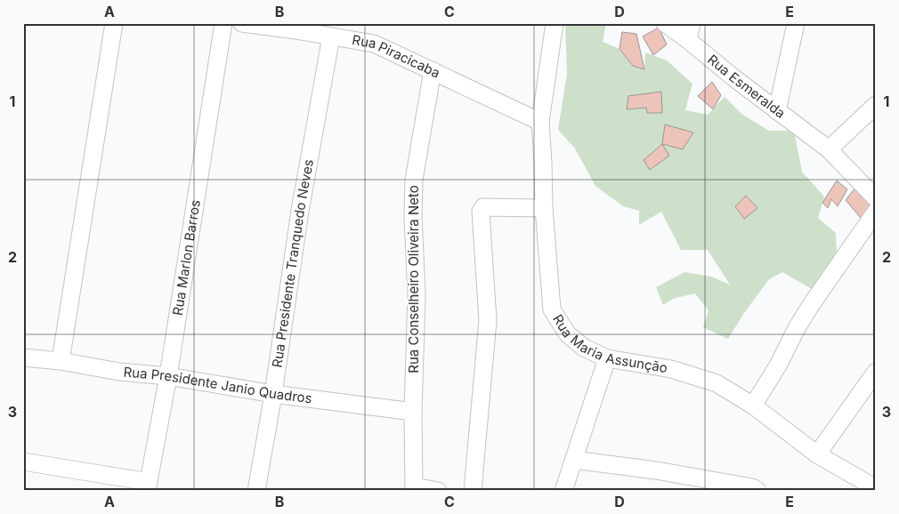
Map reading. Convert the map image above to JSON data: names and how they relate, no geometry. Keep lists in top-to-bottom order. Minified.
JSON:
{"streets":{"street":["Rua Piracicaba","Rua Esmeralda","Rua Marlon Barros","Rua Presidente Tranquedo Neves","Rua Conselheiro Oliveira Neto","Rua Maria Assunção","Rua Presidente Janio Quadros"]},"crossings":[["Rua Piracicaba","Rua Presidente Tranquedo Neves"],["Rua Piracicaba","Rua Conselheiro Oliveira Neto"],["Rua Piracicaba","Rua Maria Assunção"],["Rua Marlon Barros","Rua Presidente Janio Quadros"],["Rua Presidente Tranquedo Neves","Rua Presidente Janio Quadros"],["Rua Conselheiro Oliveira Neto","Rua Presidente Janio Quadros"]],"grid":{"columns":["A","B","C","D","E"],"rows":["1","2","3"]}}
